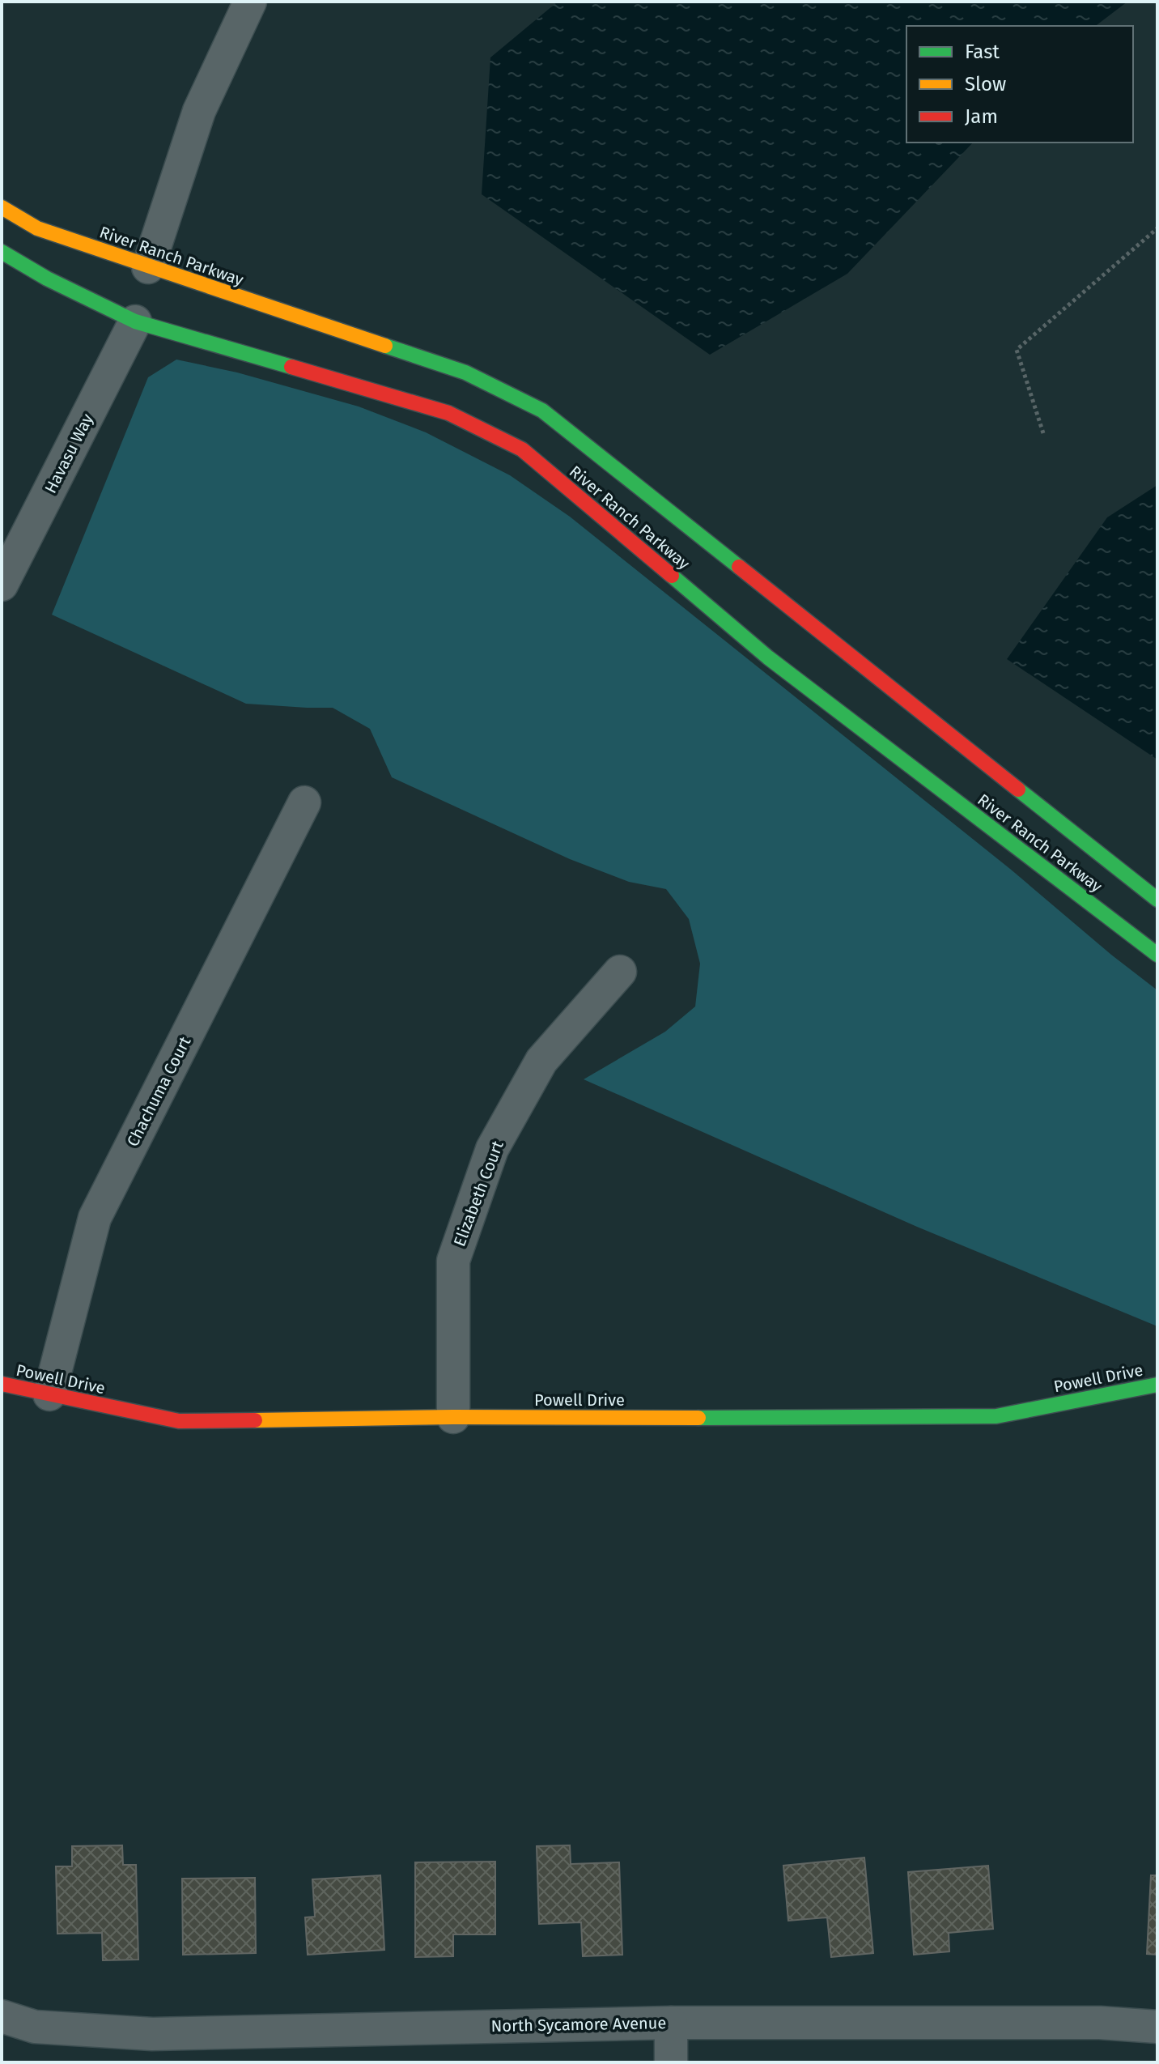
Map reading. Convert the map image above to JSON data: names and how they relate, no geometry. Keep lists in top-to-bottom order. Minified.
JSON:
{"streets":{"street":["River Ranch Parkway","Havasu Way","Chachuma Court","Elizabeth Court","Powell Drive","North Sycamore Avenue"]},"crossings":[["River Ranch Parkway","Havasu Way"],["Chachuma Court","Powell Drive"],["Elizabeth Court","Powell Drive"]],"legend":["Fast","Slow","Jam"]}
